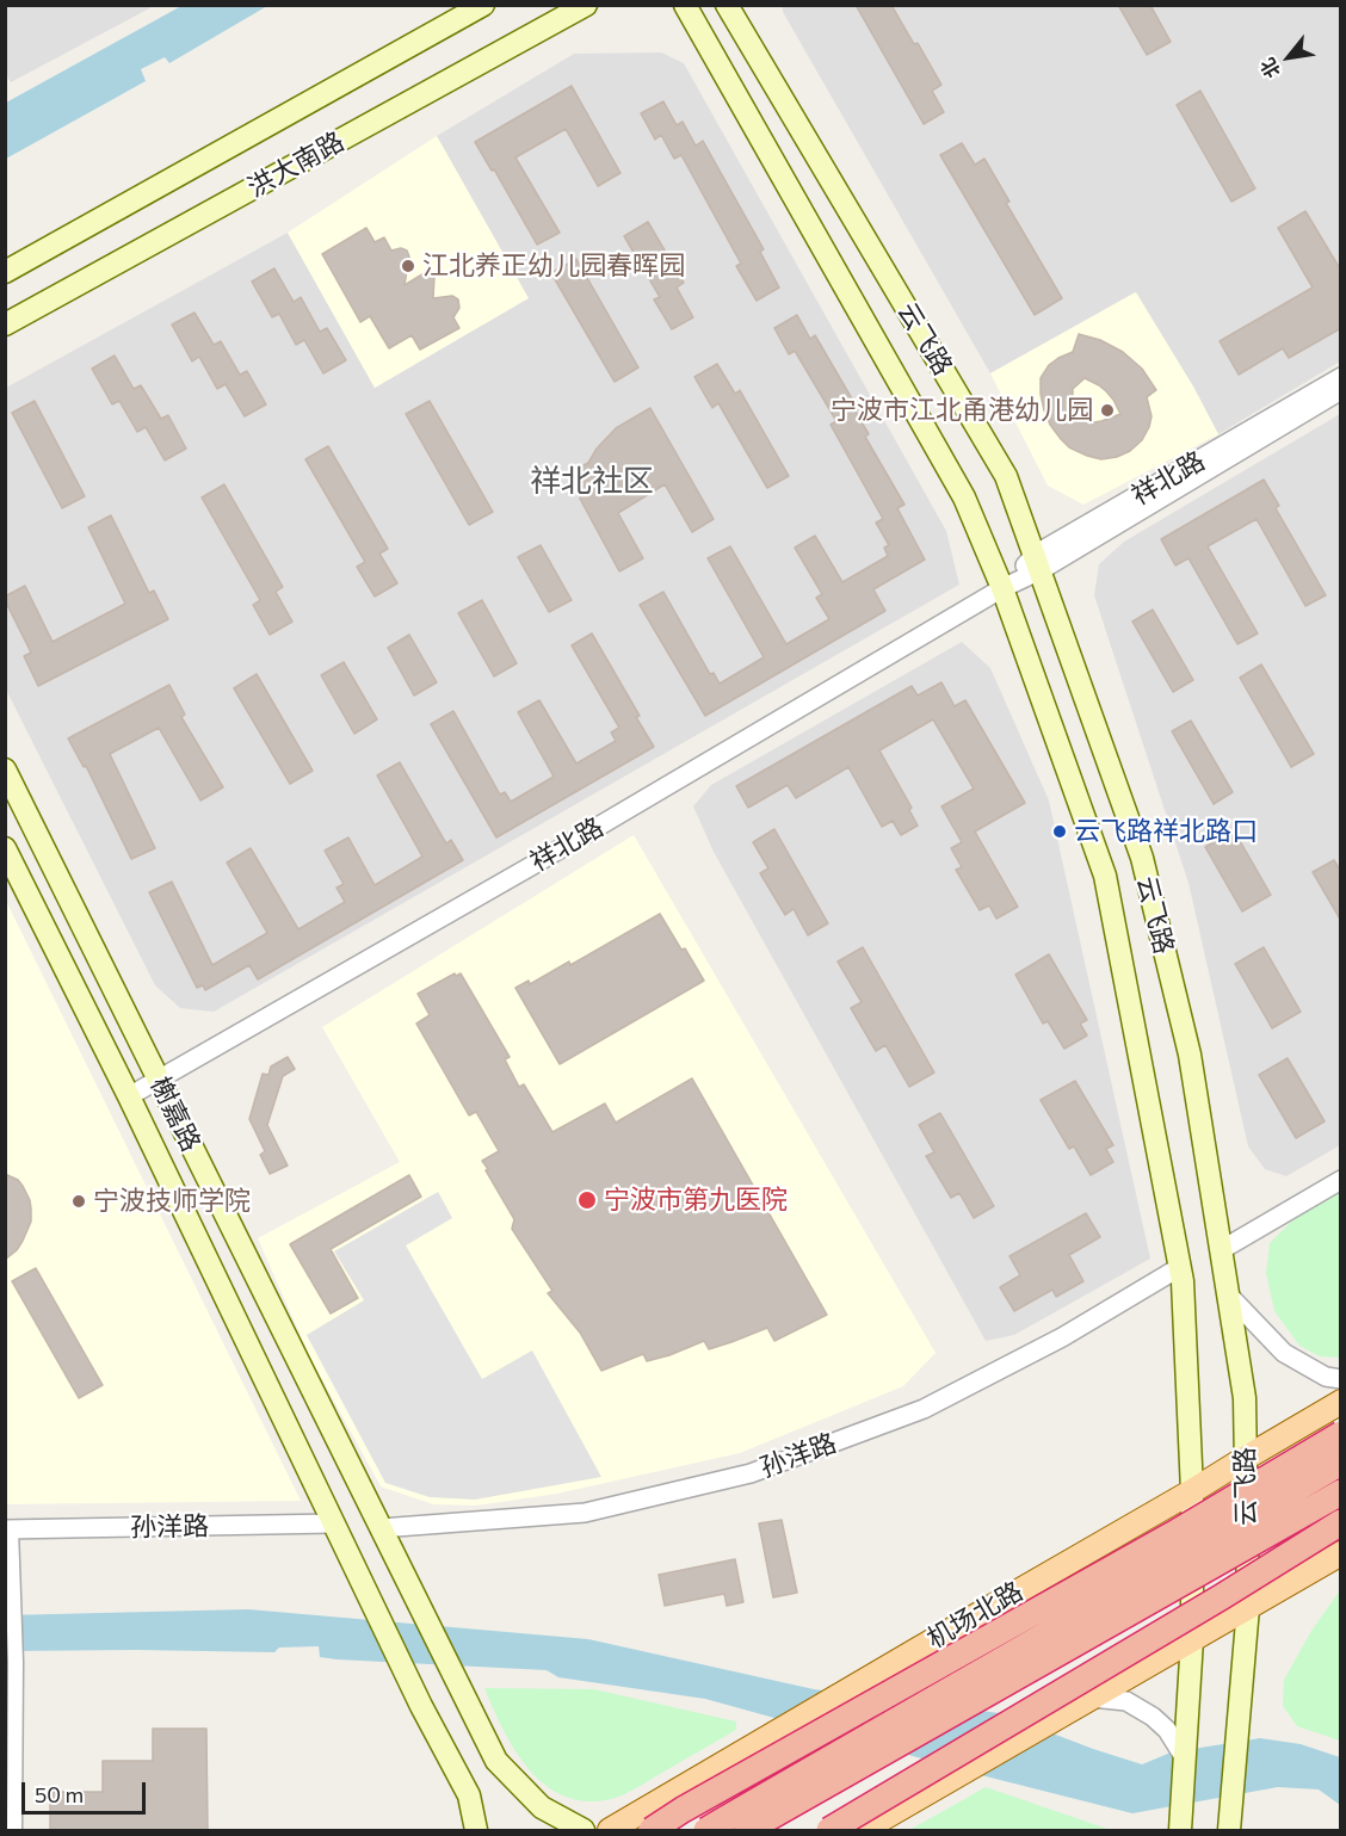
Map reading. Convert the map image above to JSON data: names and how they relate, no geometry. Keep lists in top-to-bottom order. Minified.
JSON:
{"streets":{"highway":["机场北路"],"main road":["洪大南路","云飞路","榭嘉路"],"street":["祥北路","孙洋路"]},"crossings":[["云飞路","祥北路"],["云飞路","孙洋路"],["云飞路","机场北路"],["祥北路","榭嘉路"],["榭嘉路","孙洋路"]],"districts":["祥北社区"],"places":["江北养正幼儿园春晖园","宁波市江北甬港幼儿园","云飞路祥北路口","宁波市第九医院","宁波技师学院"],"scale_bar":"50 m","north":"bottom left"}
